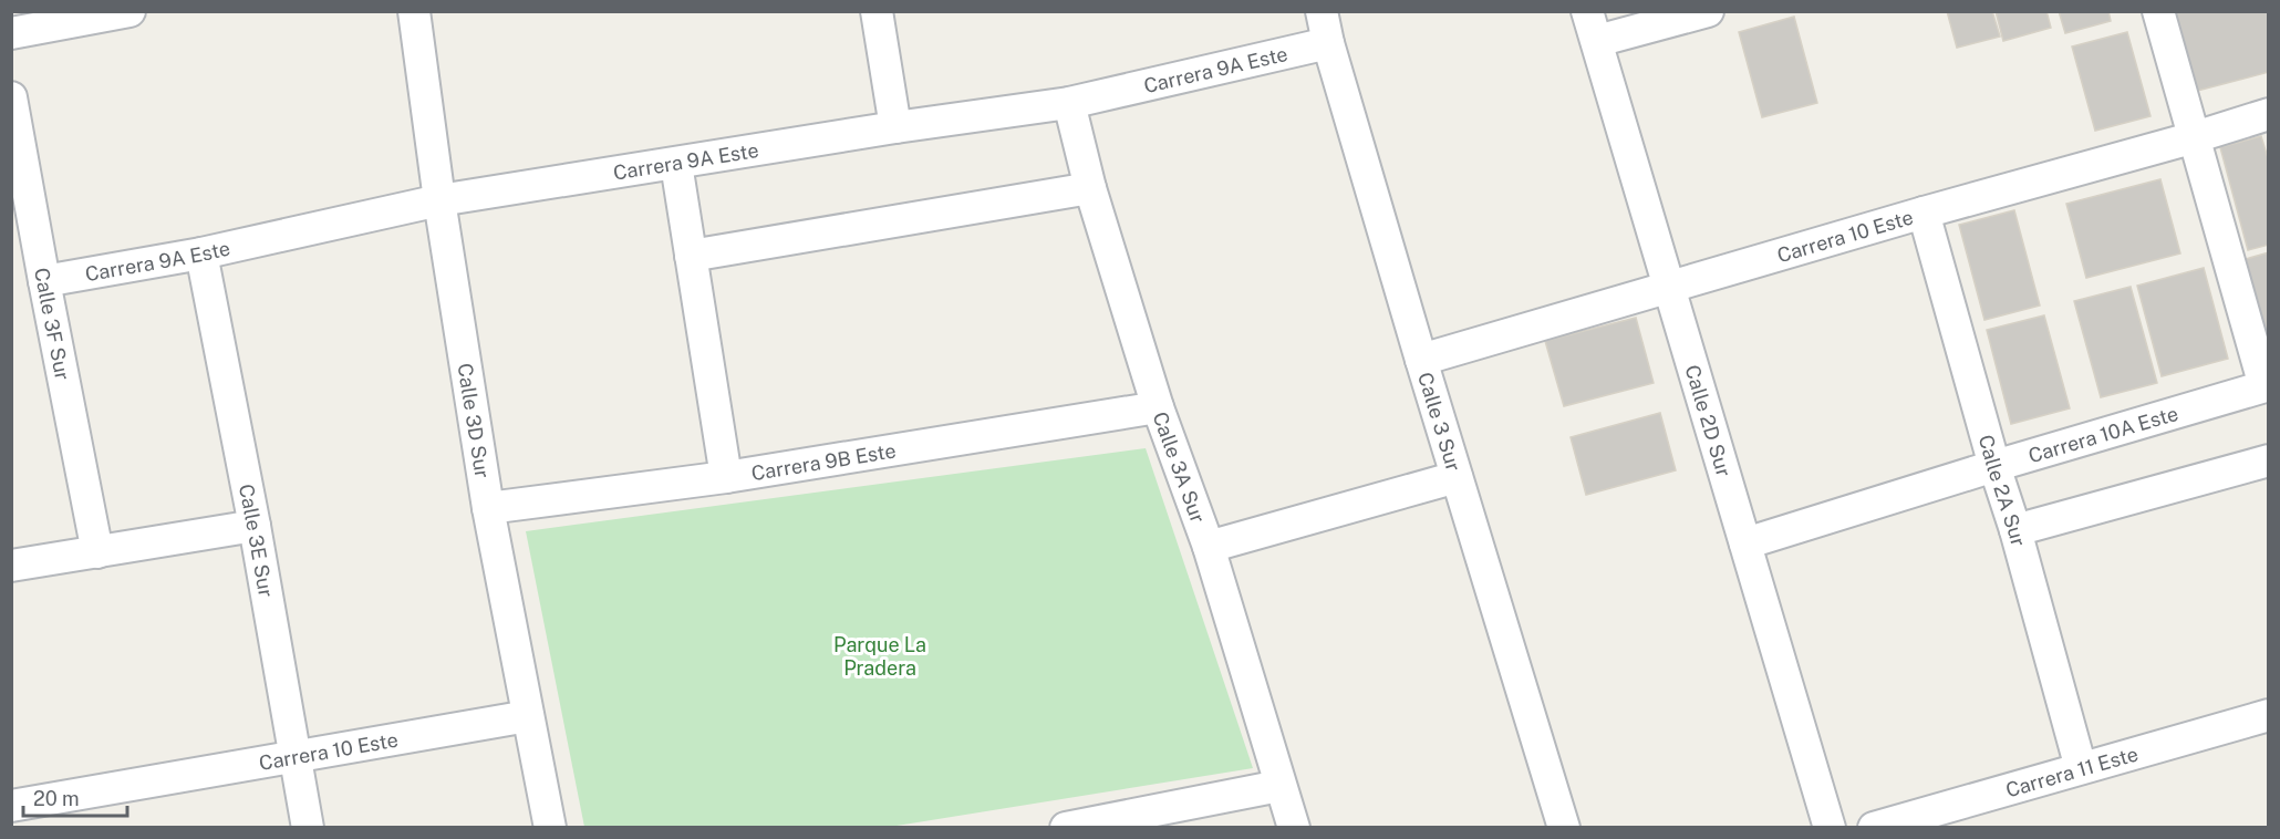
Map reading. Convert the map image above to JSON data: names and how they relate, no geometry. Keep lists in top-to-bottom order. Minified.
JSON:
{"streets":{"street":["Carrera 9A Este","Carrera 10 Este","Calle 3F Sur","Calle 2D Sur","Calle 3D Sur","Calle 3 Sur","Carrera 10A Este","Carrera 9B Este","Calle 3A Sur","Calle 2A Sur","Calle 3E Sur","Carrera 11 Este"]},"crossings":[["Carrera 9A Este","Calle 3F Sur"],["Carrera 9A Este","Calle 3D Sur"],["Carrera 9A Este","Calle 3 Sur"],["Carrera 9A Este","Calle 3A Sur"],["Carrera 9A Este","Calle 3E Sur"],["Carrera 10 Este","Calle 2D Sur"],["Carrera 10 Este","Calle 3D Sur"],["Carrera 10 Este","Calle 3 Sur"],["Carrera 10 Este","Calle 2A Sur"],["Carrera 10 Este","Calle 3E Sur"],["Calle 2D Sur","Carrera 10A Este"],["Calle 3D Sur","Carrera 9B Este"],["Carrera 10A Este","Calle 2A Sur"],["Carrera 9B Este","Calle 3A Sur"],["Calle 2A Sur","Carrera 11 Este"]],"parks":["Parque La Pradera"],"scale_bar":"20 m"}
